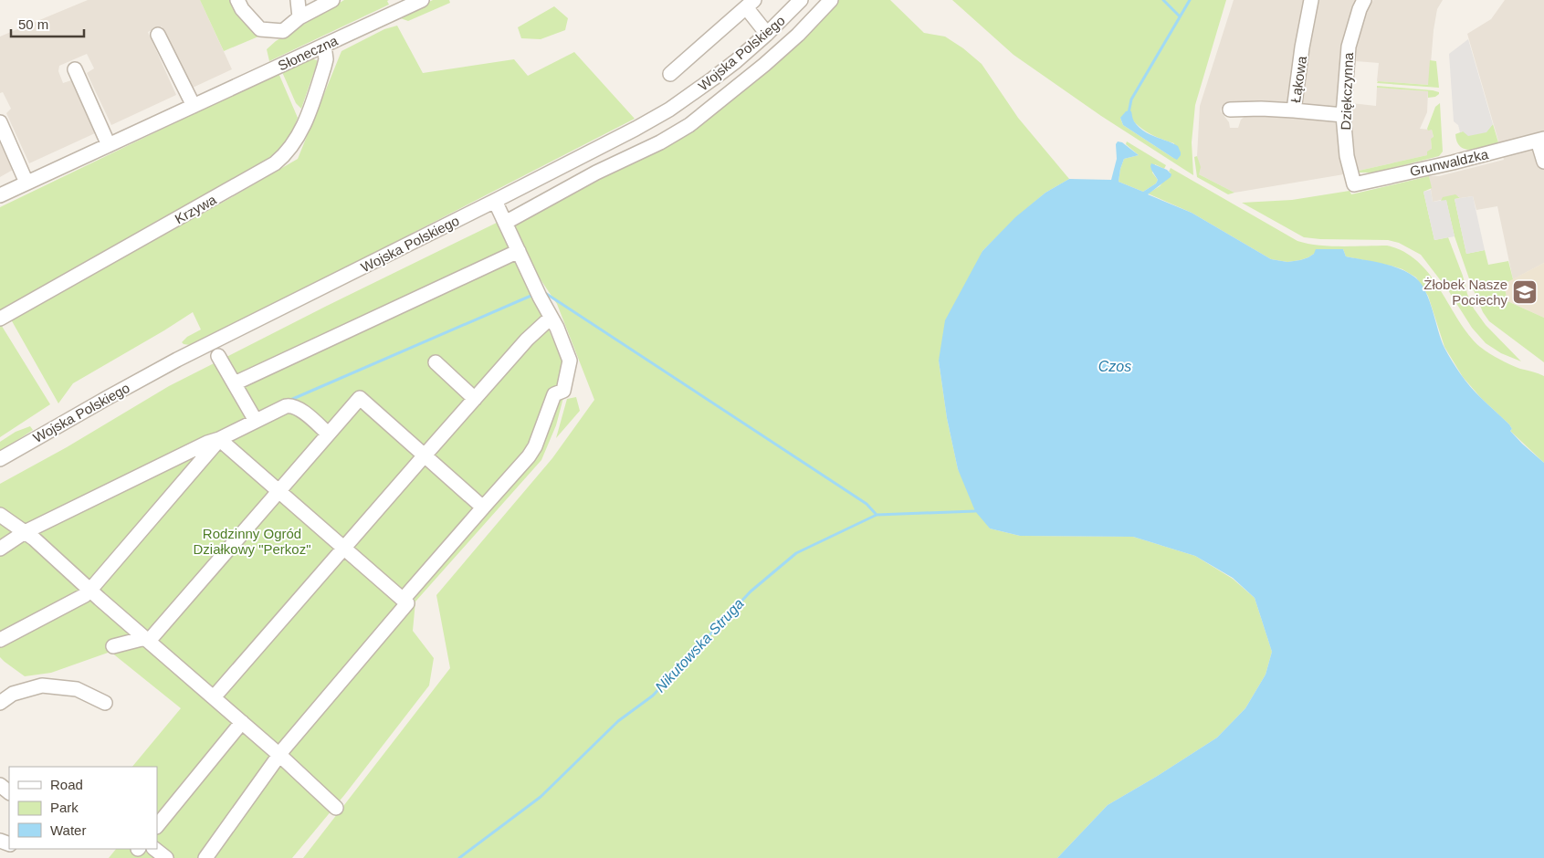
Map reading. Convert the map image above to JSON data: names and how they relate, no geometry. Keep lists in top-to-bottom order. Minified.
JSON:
{"streets":{"street":["Słoneczna","Wojska Polskiego","Łąkowa","Dziękczynna","Grunwaldzka","Krzywa"]},"crossings":[["Słoneczna","Krzywa"],["Łąkowa","Dziękczynna"],["Dziękczynna","Grunwaldzka"]],"water":["Czos","Nikutowska Struga"],"parks":["Rodzinny Ogród Działkowy \"Perkoz\""],"places":{"school or university":["Żłobek Nasze Pociechy"]},"legend":["Road","Park","Water"],"scale_bar":"50 m"}
